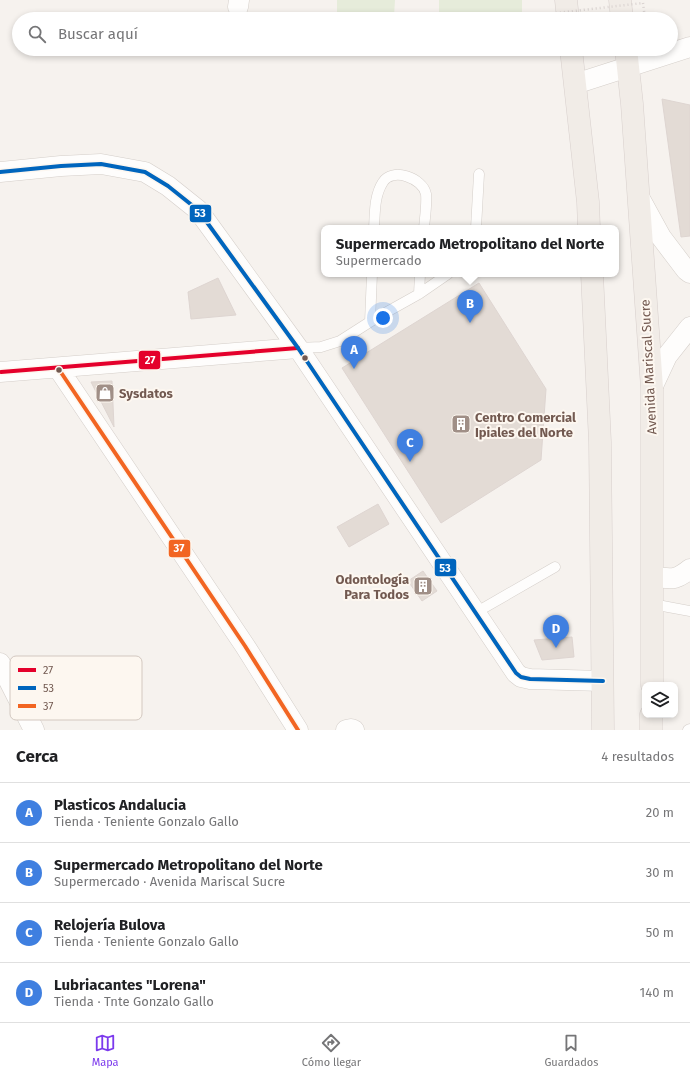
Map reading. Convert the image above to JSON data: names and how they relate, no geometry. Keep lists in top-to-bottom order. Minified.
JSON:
{"streets":{"main road":["Avenida Mariscal Sucre"]},"places":{"shop":["Sysdatos"],"building":["Centro Comercial Ipiales del Norte","Odontología Para Todos"]},"lines":["transit line 53","transit line 27","transit line 37"],"legend":["27","53","37"],"page":{"search":"Buscar aquí","popup":["Supermercado Metropolitano del Norte","Supermercado"],"pins":["B","A","C","D"],"heading":["Cerca","4 resultados"],"list":[{"mark":"A","name":"Plasticos Andalucia","note":"Tienda · Teniente Gonzalo Gallo","value":"20 m"},{"mark":"B","name":"Supermercado Metropolitano del Norte","note":"Supermercado · Avenida Mariscal Sucre","value":"30 m"},{"mark":"C","name":"Relojería Bulova","note":"Tienda · Teniente Gonzalo Gallo","value":"50 m"},{"mark":"D","name":"Lubriacantes \"Lorena\"","note":"Tienda · Tnte Gonzalo Gallo","value":"140 m"}],"nav":["Mapa","Cómo llegar","Guardados"]}}
